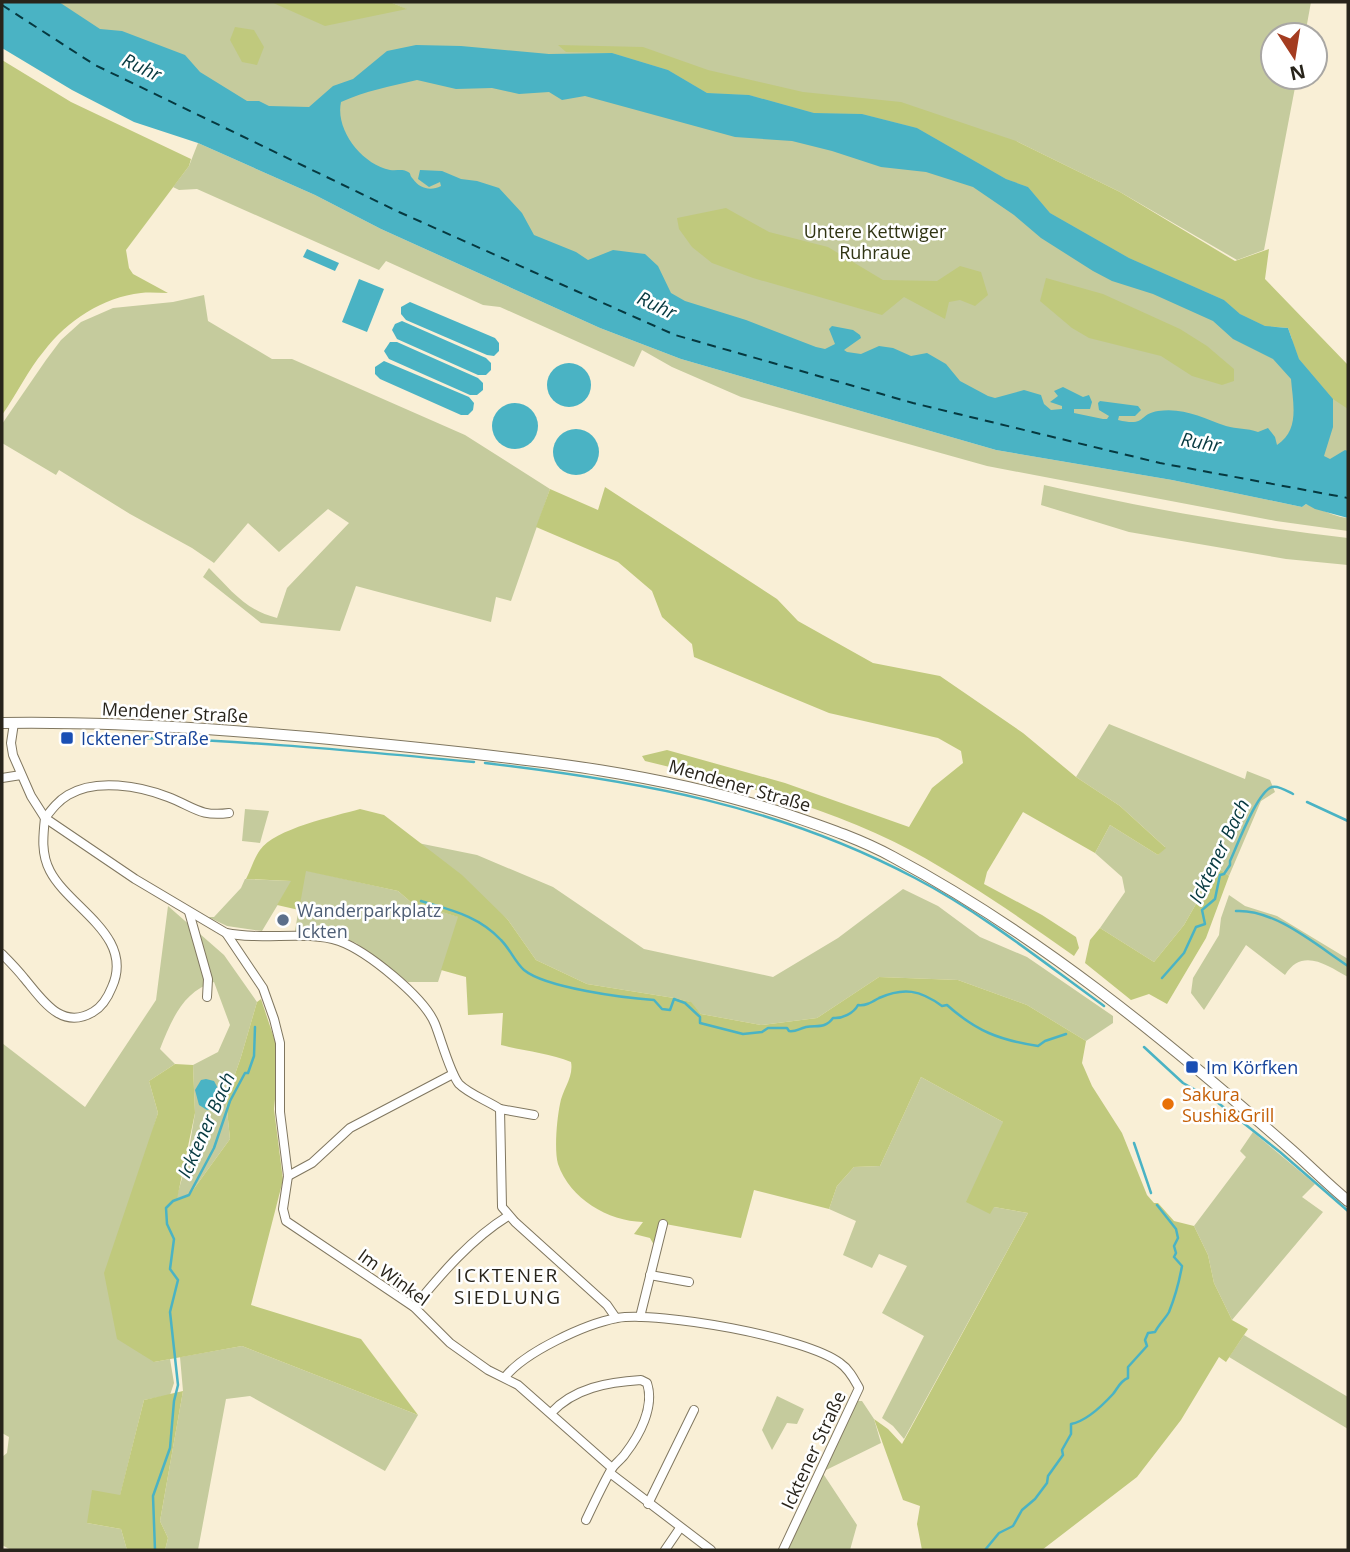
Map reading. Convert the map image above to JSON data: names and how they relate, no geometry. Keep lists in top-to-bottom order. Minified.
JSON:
{"streets":{"main road":["Mendener Straße"],"street":["Im Winkel","Icktener Straße"]},"crossings":[["Im Winkel","Icktener Straße"]],"districts":["ICKTENER SIEDLUNG"],"water":["Ruhr","Icktener Bach"],"parks":["Untere Kettwiger Ruhraue"],"places":{"transit":["Icktener Straße","Im Körfken"],"other":["Wanderparkplatz Ickten","Sakura Sushi&Grill"]},"north":"bottom"}
